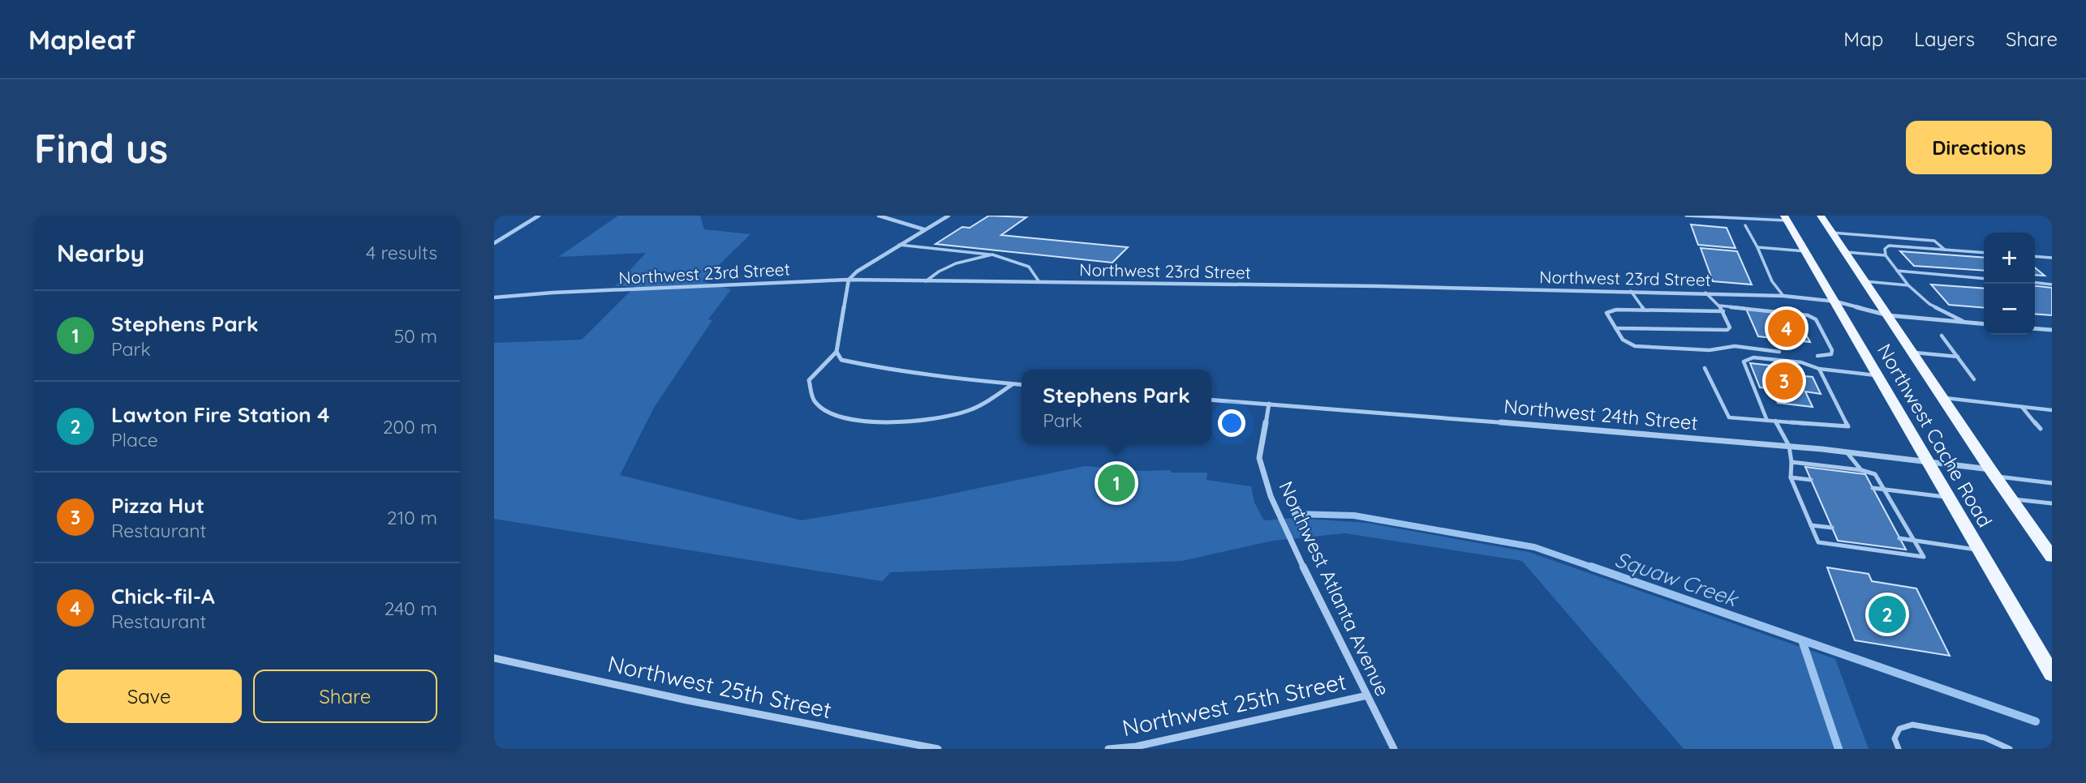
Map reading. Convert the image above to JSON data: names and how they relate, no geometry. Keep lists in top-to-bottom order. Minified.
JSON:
{"streets":{"main road":["Northwest Cache Road"],"street":["Northwest 23rd Street","Northwest 24th Street","Northwest Atlanta Avenue","Northwest 25th Street"]},"crossings":[["Northwest 23rd Street","Northwest Cache Road"],["Northwest 24th Street","Northwest Cache Road"],["Northwest 24th Street","Northwest Atlanta Avenue"],["Northwest Atlanta Avenue","Northwest 25th Street"]],"water":["Squaw Creek"],"page":{"header":"Mapleaf","nav":["Map","Layers","Share"],"buttons":["Directions",["Save","Share"]],"title":"Find us","heading":["Nearby","4 results"],"map_buttons":["+","−"],"list":[{"mark":"1","name":"Stephens Park","note":"Park","value":"50 m"},{"mark":"2","name":"Lawton Fire Station 4","note":"Place","value":"200 m"},{"mark":"3","name":"Pizza Hut","note":"Restaurant","value":"210 m"},{"mark":"4","name":"Chick-fil-A","note":"Restaurant","value":"240 m"}],"pins":["4","3","1","2"],"popup":["Stephens Park","Park"]}}
